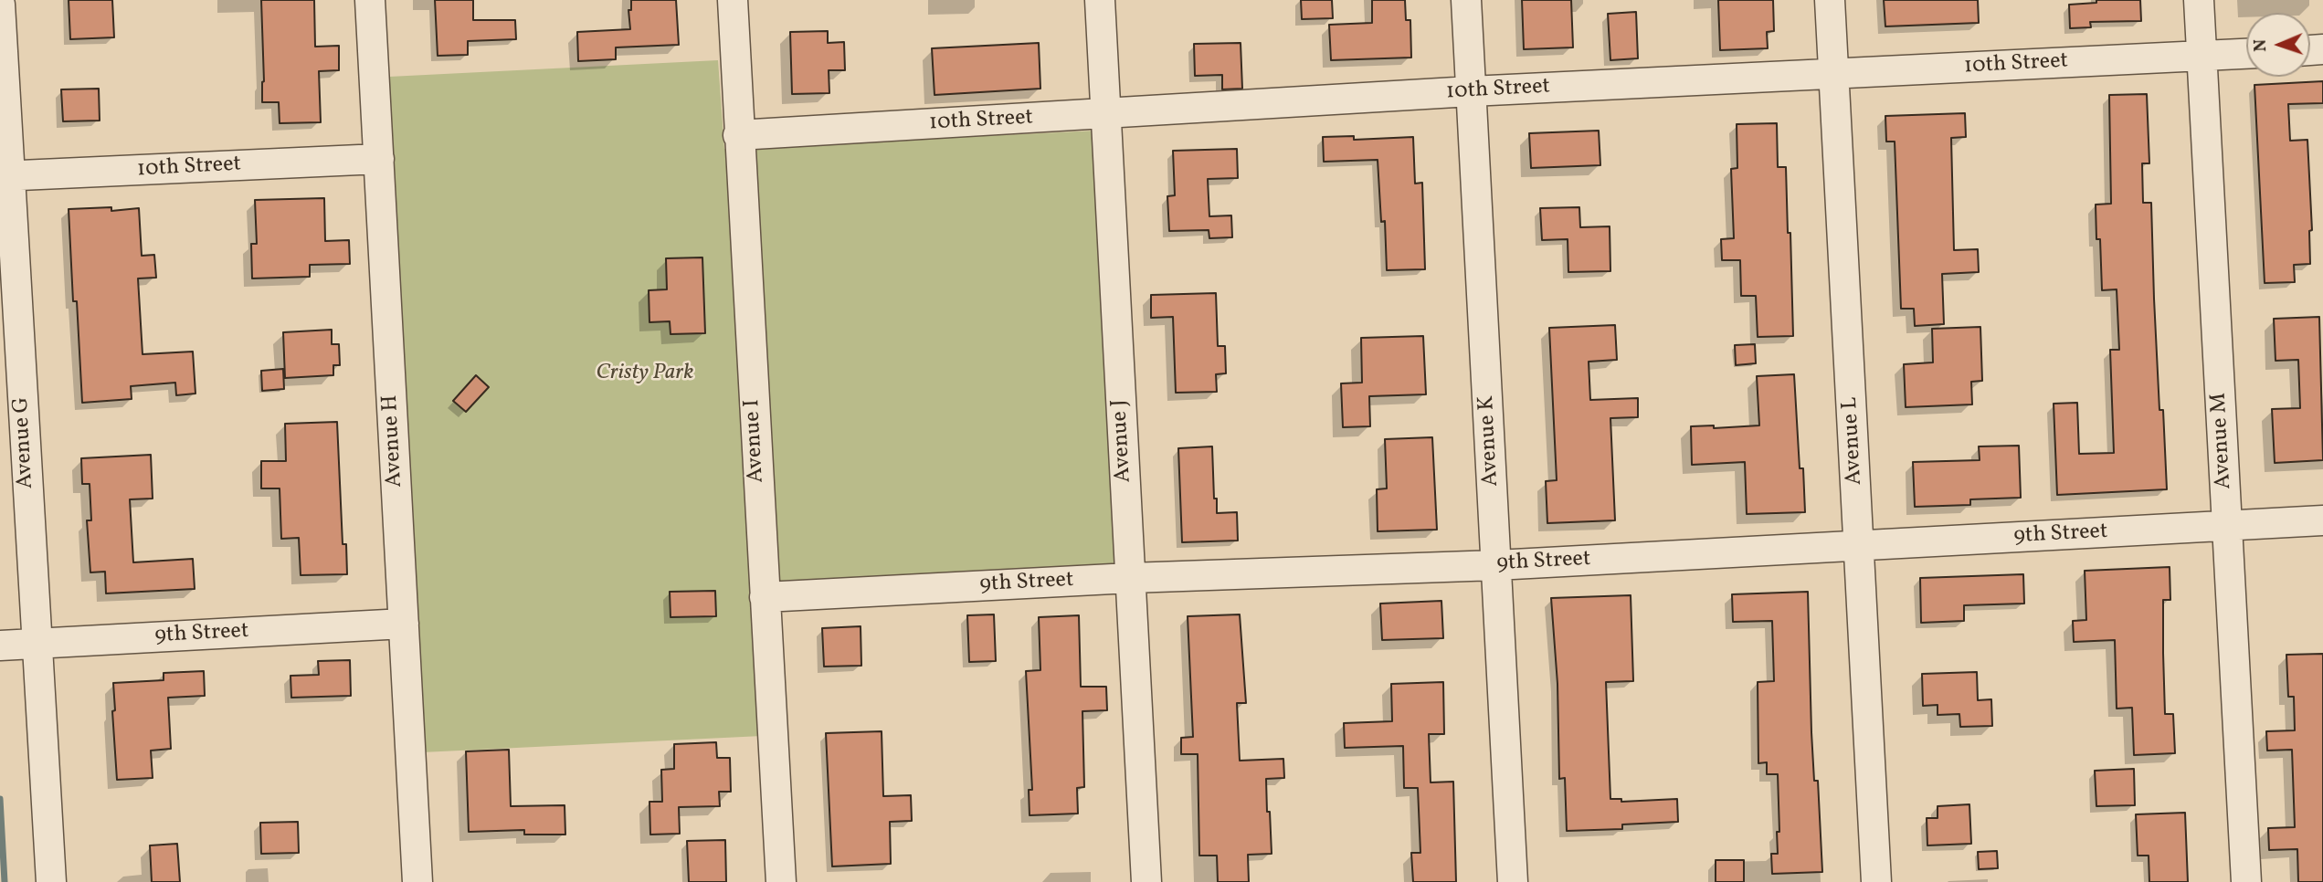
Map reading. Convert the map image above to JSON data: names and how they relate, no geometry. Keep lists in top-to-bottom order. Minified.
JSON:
{"streets":{"street":["10th Street","Avenue H","Avenue I","Avenue J","Avenue K","Avenue L","Avenue M","Avenue G","9th Street"]},"crossings":[["10th Street","Avenue H"],["10th Street","Avenue I"],["10th Street","Avenue J"],["10th Street","Avenue K"],["10th Street","Avenue L"],["10th Street","Avenue M"],["10th Street","Avenue G"],["Avenue H","9th Street"],["Avenue I","9th Street"],["Avenue J","9th Street"],["Avenue K","9th Street"],["Avenue L","9th Street"],["Avenue M","9th Street"],["Avenue G","9th Street"]],"parks":["Cristy Park"],"north":"left"}
